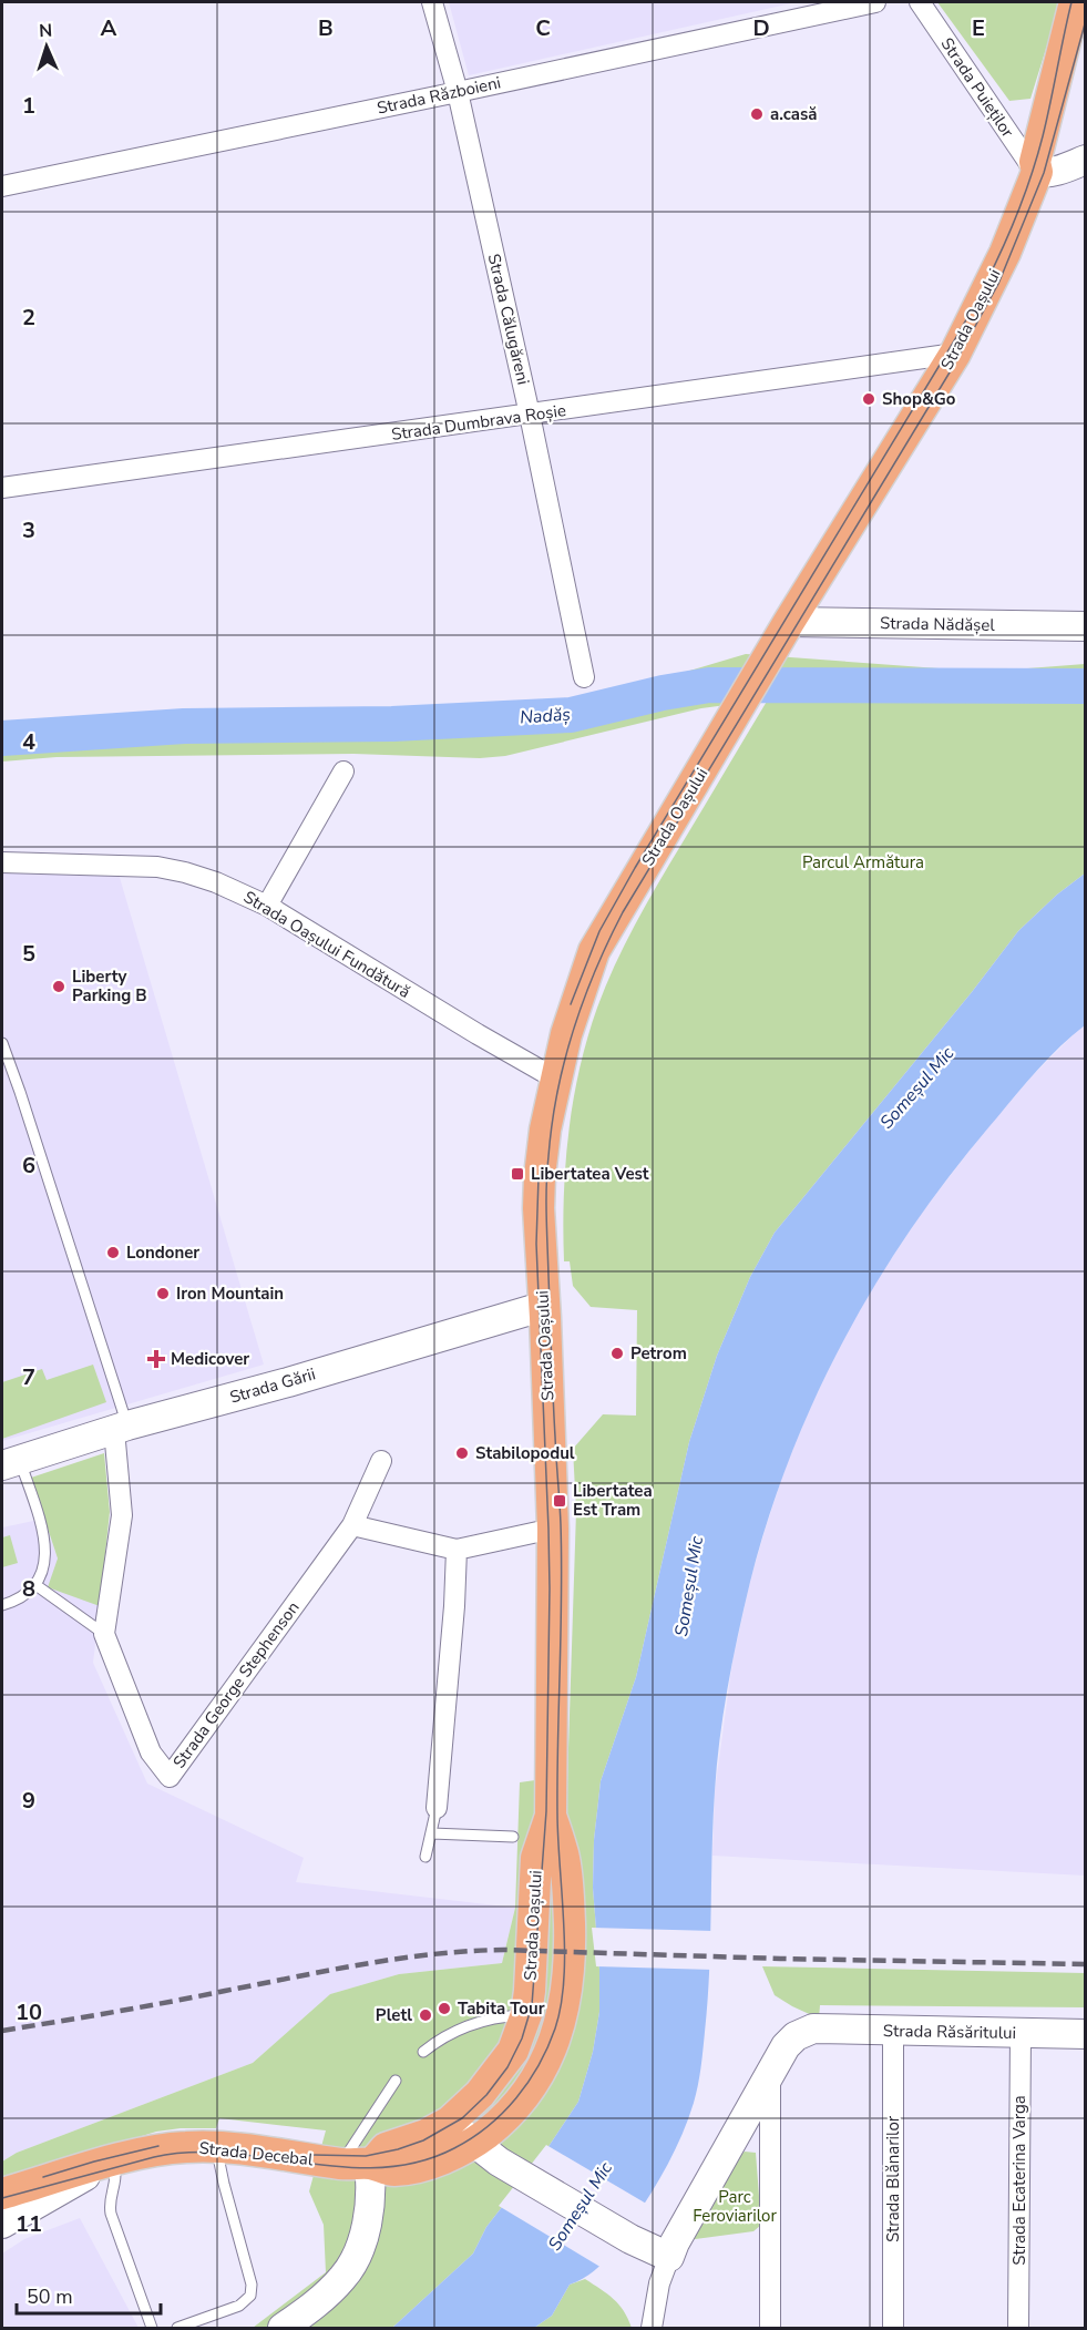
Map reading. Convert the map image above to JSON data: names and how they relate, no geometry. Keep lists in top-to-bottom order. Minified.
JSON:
{"streets":{"main road":["Strada Oașului","Strada Decebal"],"street":["Strada Puieților","Strada Războieni","Strada Călugăreni","Strada Dumbrava Roșie","Strada Nădășel","Strada Oașului Fundătură","Strada Gării","Strada George Stephenson","Strada Răsăritului","Strada Blănarilor","Strada Ecaterina Varga"]},"crossings":[["Strada Puieților","Strada Oașului"],["Strada Războieni","Strada Călugăreni"],["Strada Călugăreni","Strada Dumbrava Roșie"],["Strada Oașului","Strada Dumbrava Roșie"],["Strada Oașului","Strada Nădășel"],["Strada Oașului","Strada Oașului Fundătură"],["Strada Oașului","Strada Gării"],["Strada Oașului","Strada Decebal"],["Strada Gării","Strada George Stephenson"],["Strada Răsăritului","Strada Blănarilor"],["Strada Răsăritului","Strada Ecaterina Varga"]],"water":["Nadăș","Someșul Mic"],"parks":["Parcul Armătura","Parc Feroviarilor"],"places":{"other":["a.casă","Shop&Go","Liberty Parking B","Londoner","Iron Mountain","Petrom","Stabilopodul","Tabita Tour","Pletl"],"transit":["Libertatea Vest","Libertatea Est Tram"],"health":["Medicover"]},"scale_bar":"50 m","north":"top","grid":{"columns":["A","B","C","D","E"],"rows":["1","2","3","4","5","6","7","8","9","10","11"]}}
